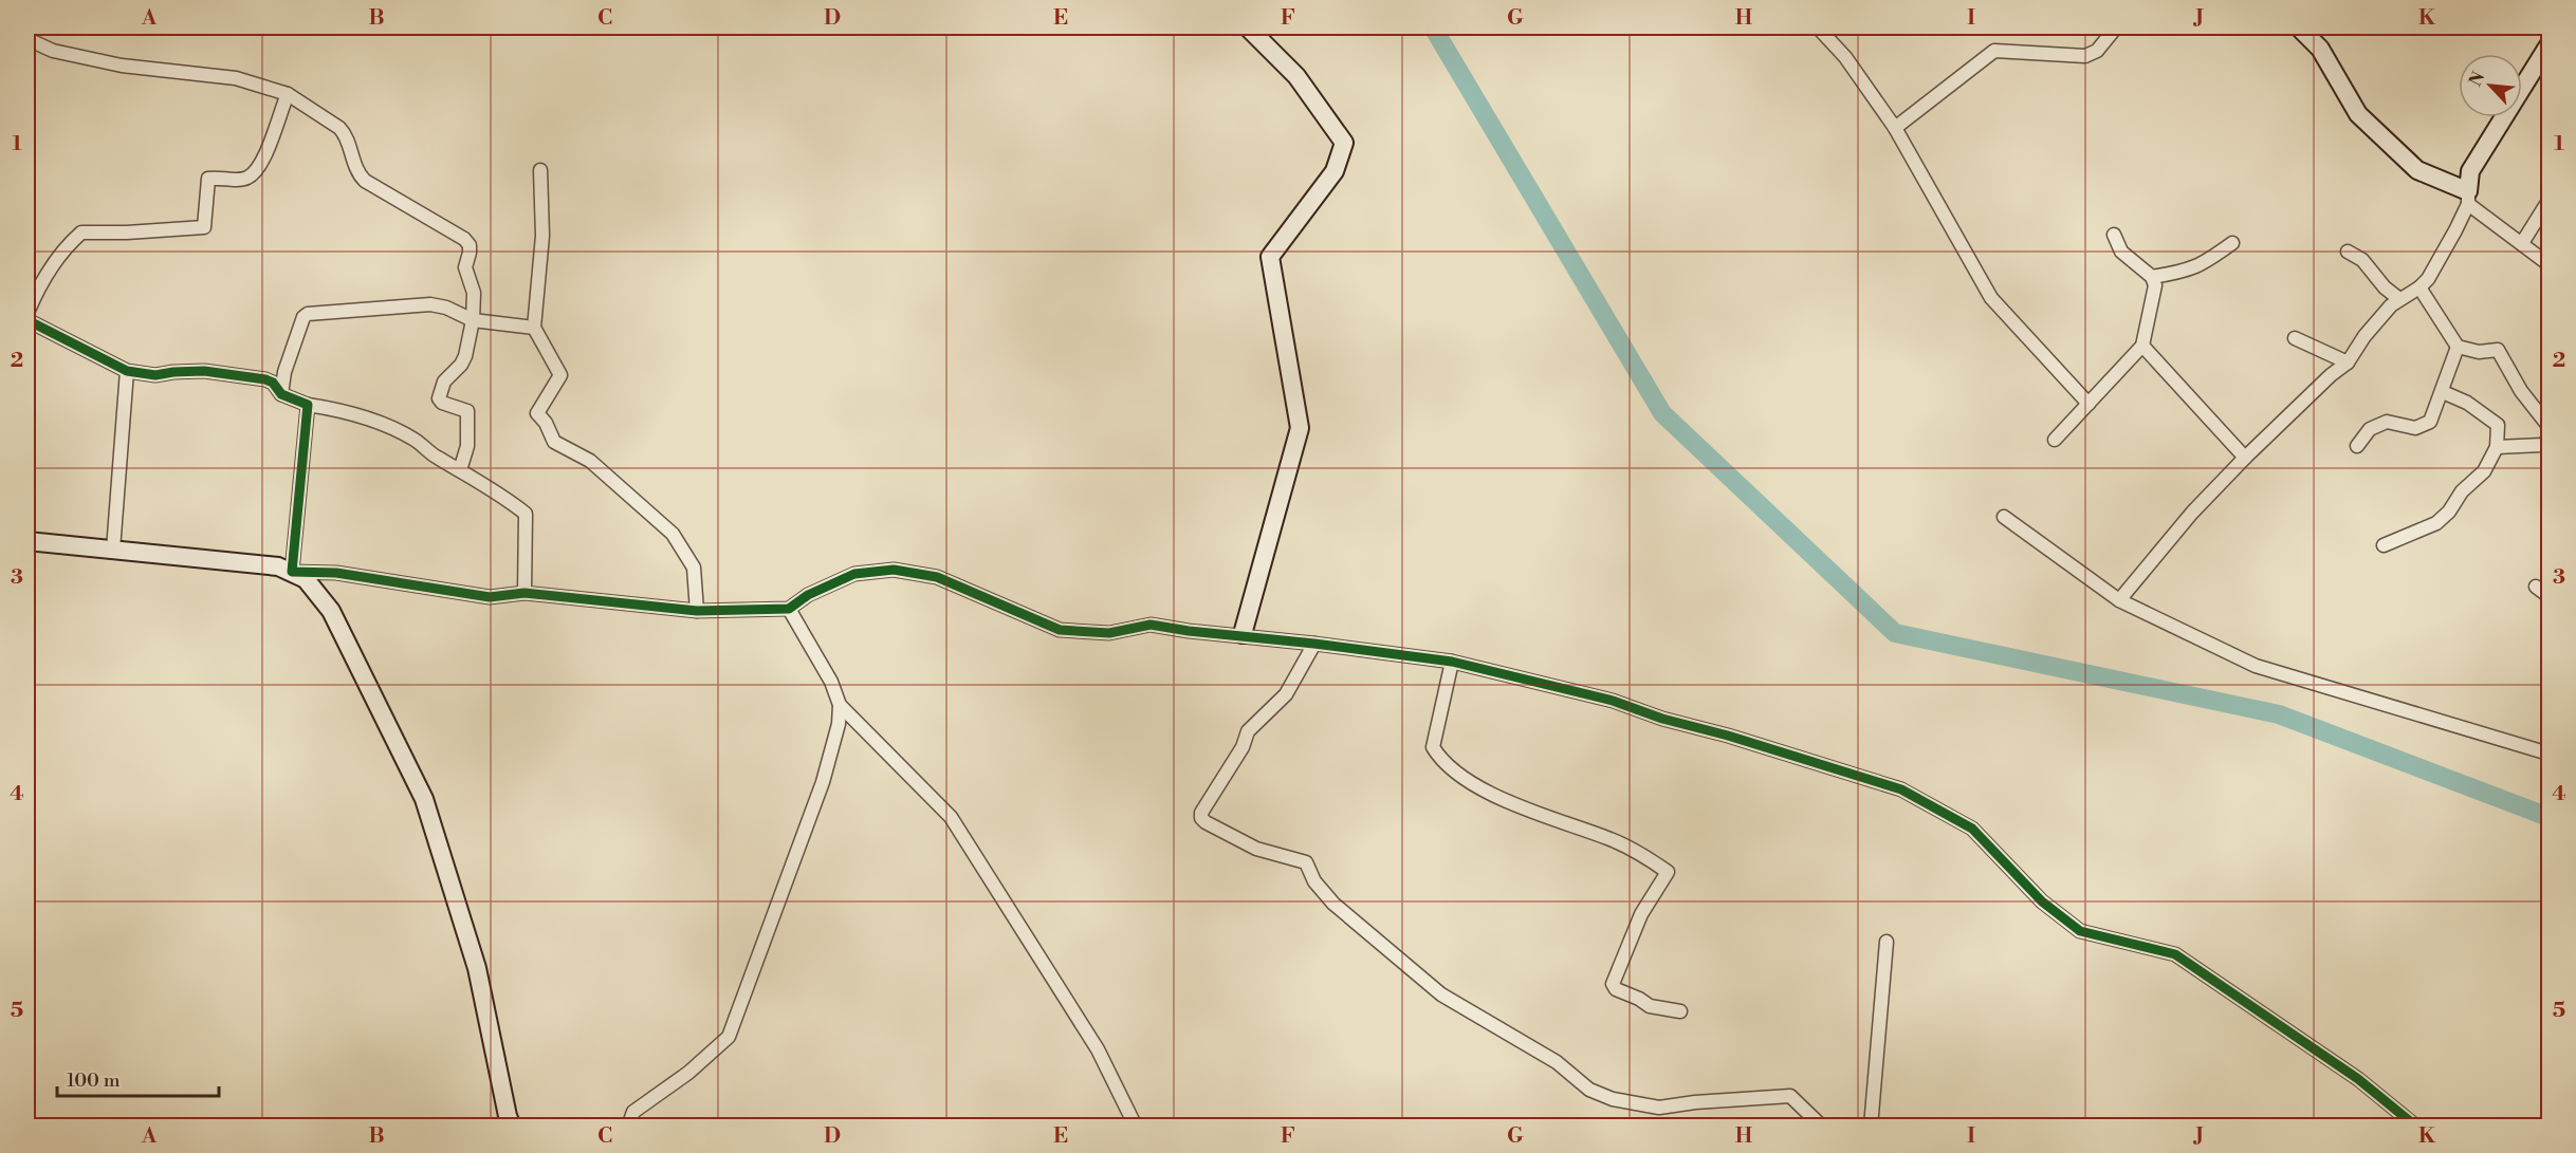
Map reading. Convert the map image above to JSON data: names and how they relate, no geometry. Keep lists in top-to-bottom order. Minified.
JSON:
{"scale_bar":"100 m","north":"top left","grid":{"columns":["A","B","C","D","E","F","G","H","I","J","K"],"rows":["1","2","3","4","5"]}}
